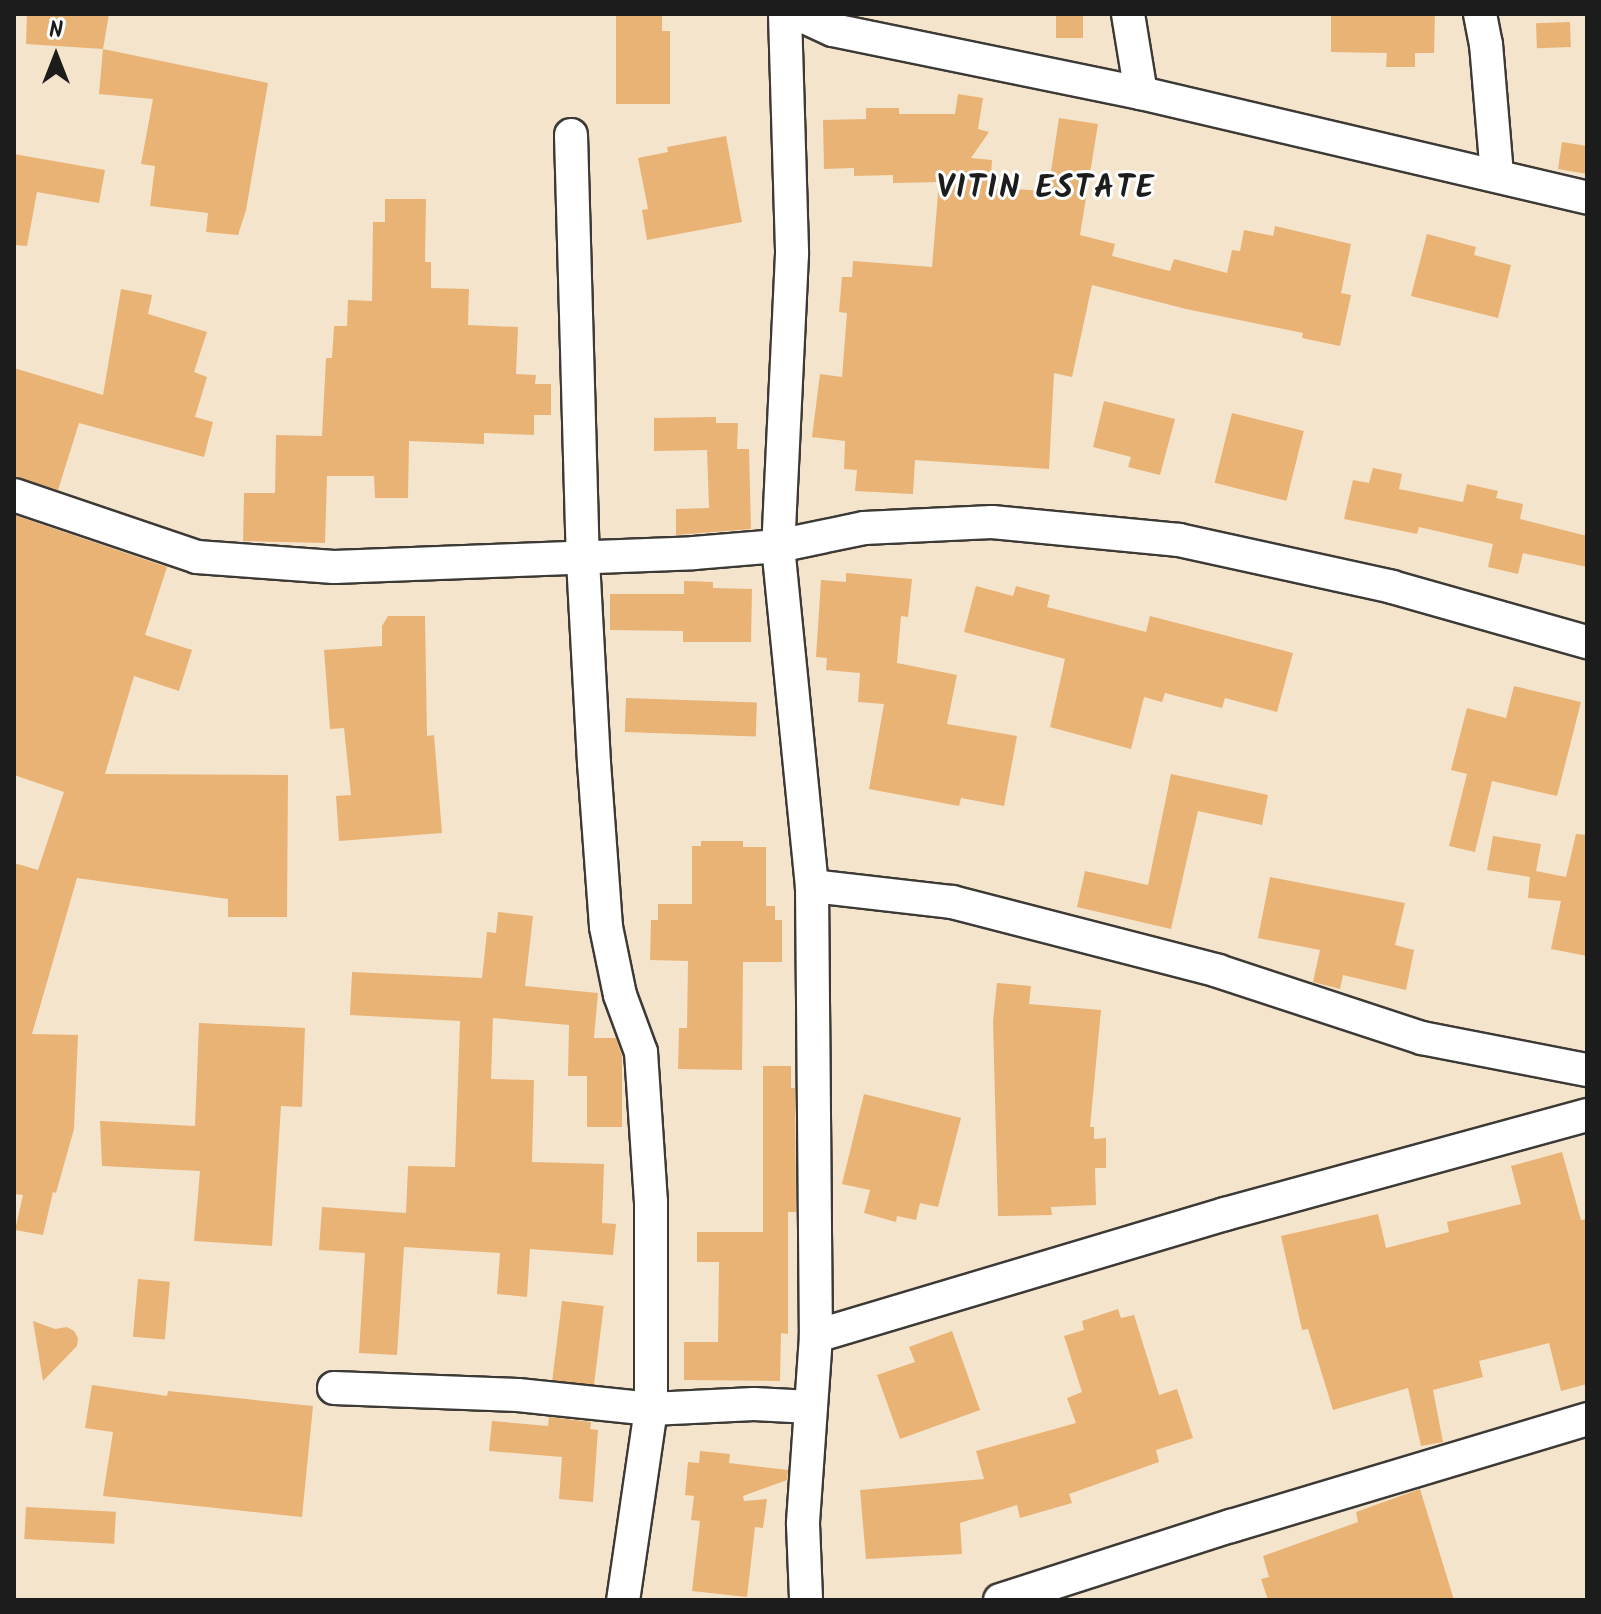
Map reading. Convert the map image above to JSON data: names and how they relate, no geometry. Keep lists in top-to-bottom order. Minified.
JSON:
{"districts":["VITIN ESTATE"],"north":"top"}
